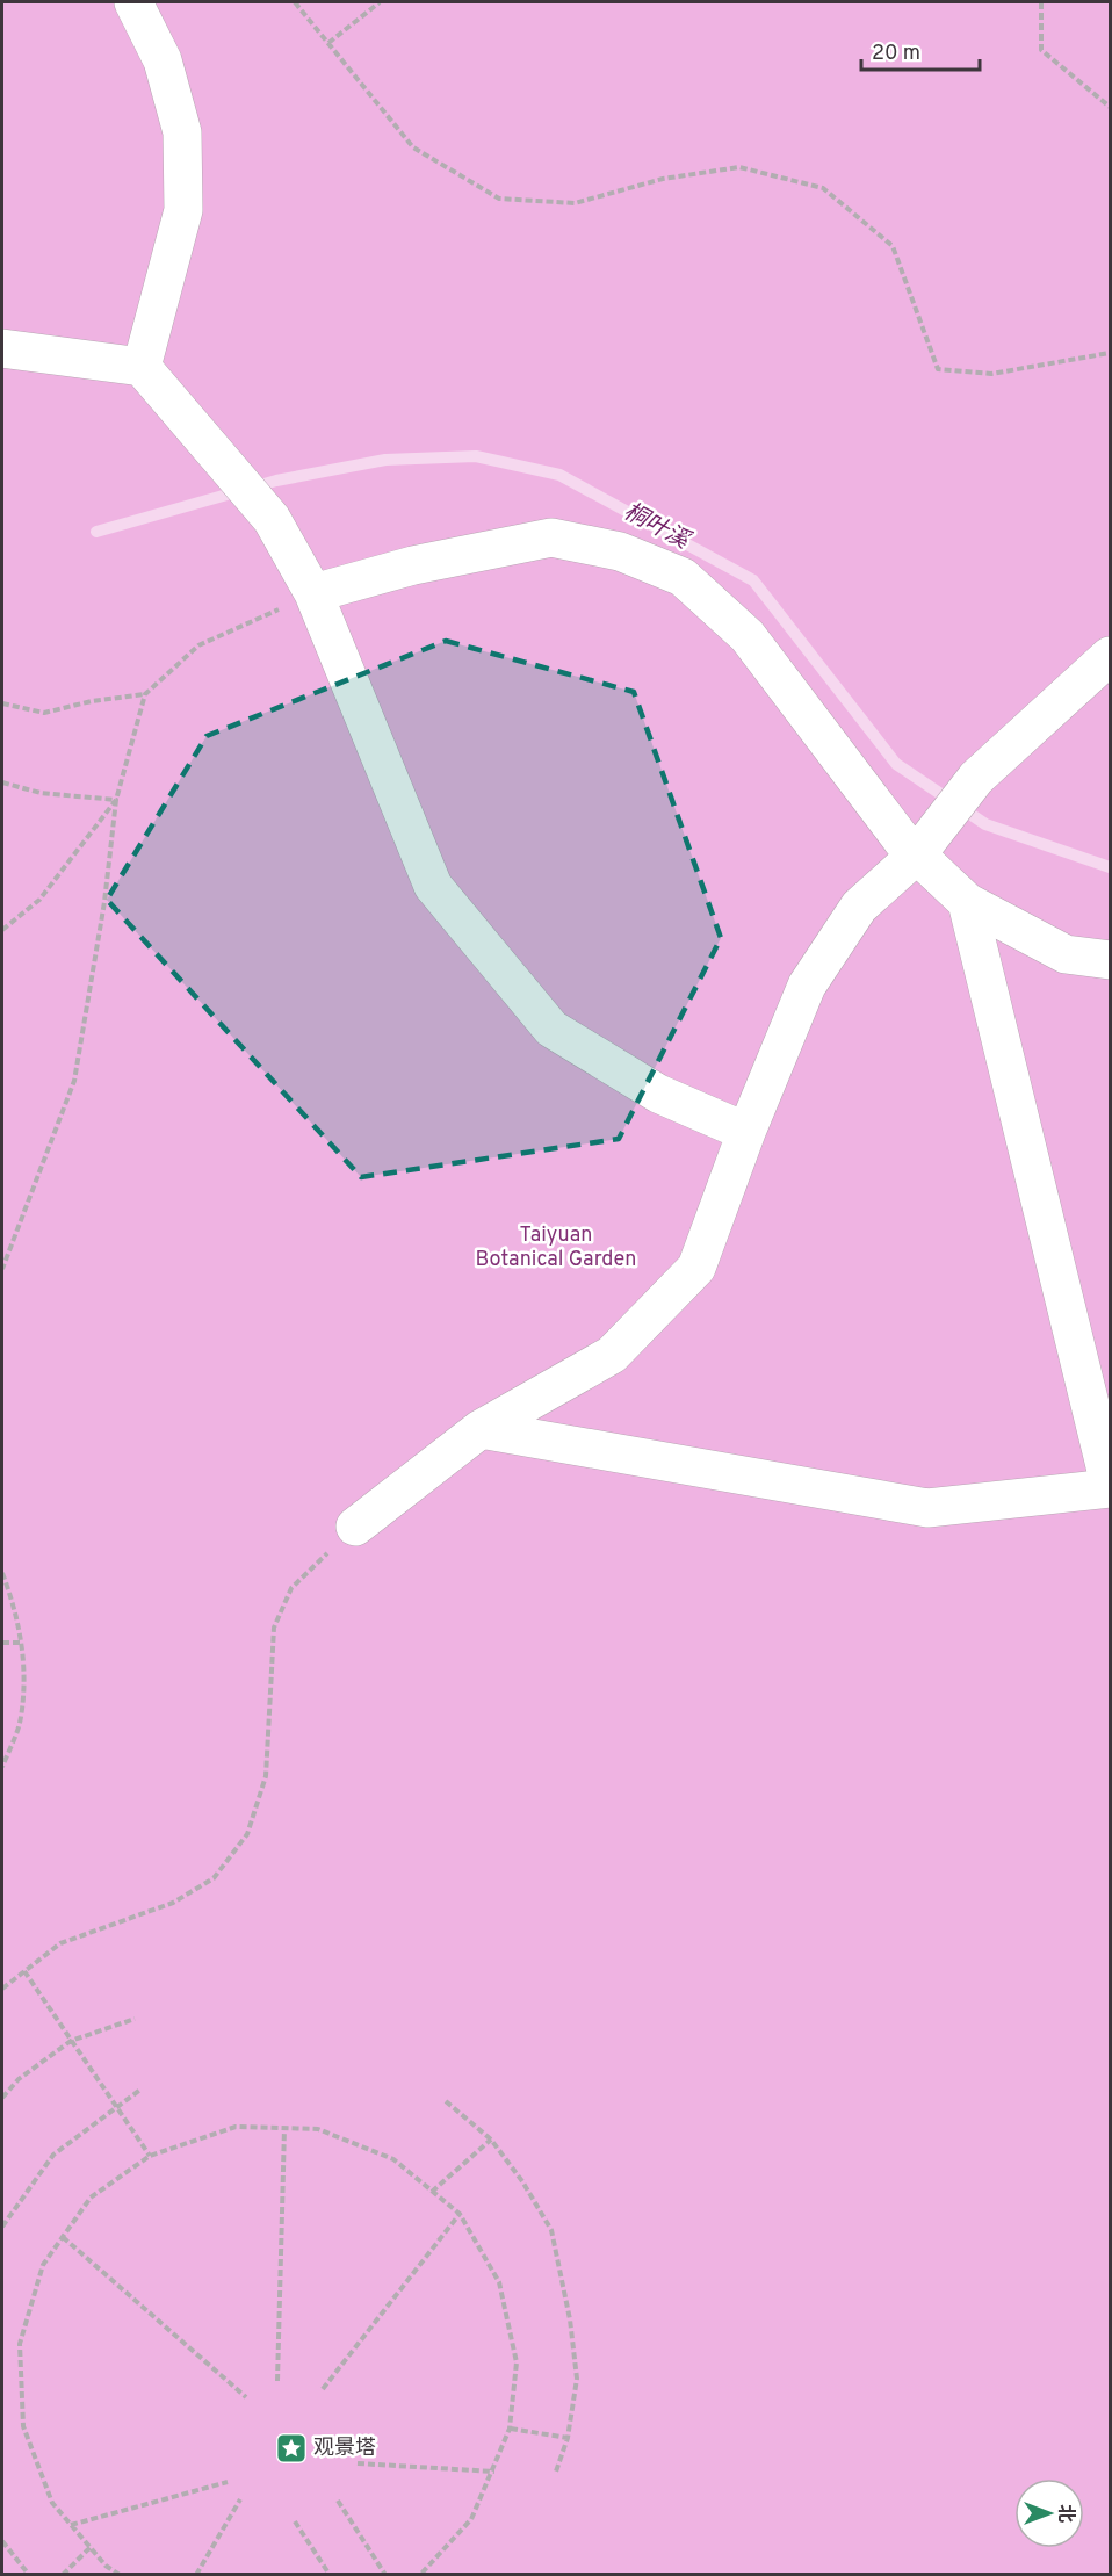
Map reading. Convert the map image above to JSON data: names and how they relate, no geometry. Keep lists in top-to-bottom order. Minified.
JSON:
{"water":["桐叶溪"],"parks":["Taiyuan Botanical Garden"],"places":{"place":["观景塔"]},"scale_bar":"20 m","north":"right"}
